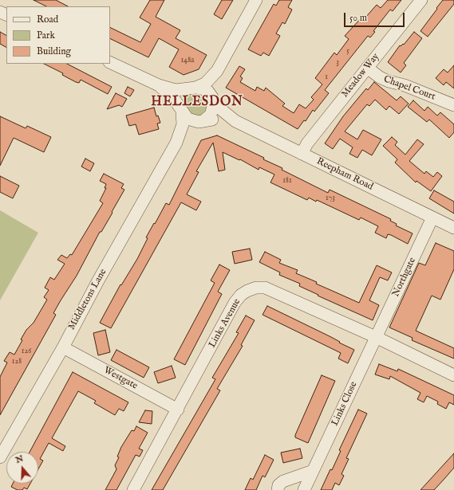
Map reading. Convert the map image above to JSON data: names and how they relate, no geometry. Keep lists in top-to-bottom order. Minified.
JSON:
{"streets":{"street":["Meadow Way","Chapel Court","Reepham Road","Northgate","Middletons Lane","Links Avenue","Westgate","Links Close"]},"crossings":[["Meadow Way","Chapel Court"],["Meadow Way","Reepham Road"],["Reepham Road","Northgate"],["Reepham Road","Middletons Lane"],["Northgate","Links Avenue"],["Northgate","Links Close"],["Middletons Lane","Westgate"],["Links Avenue","Westgate"],["Links Avenue","Links Close"]],"districts":["HELLESDON"],"house_numbers":["5","148a","3","1","181","173","126","128"],"legend":["Road","Park","Building"],"scale_bar":"50 m","north":"top"}
